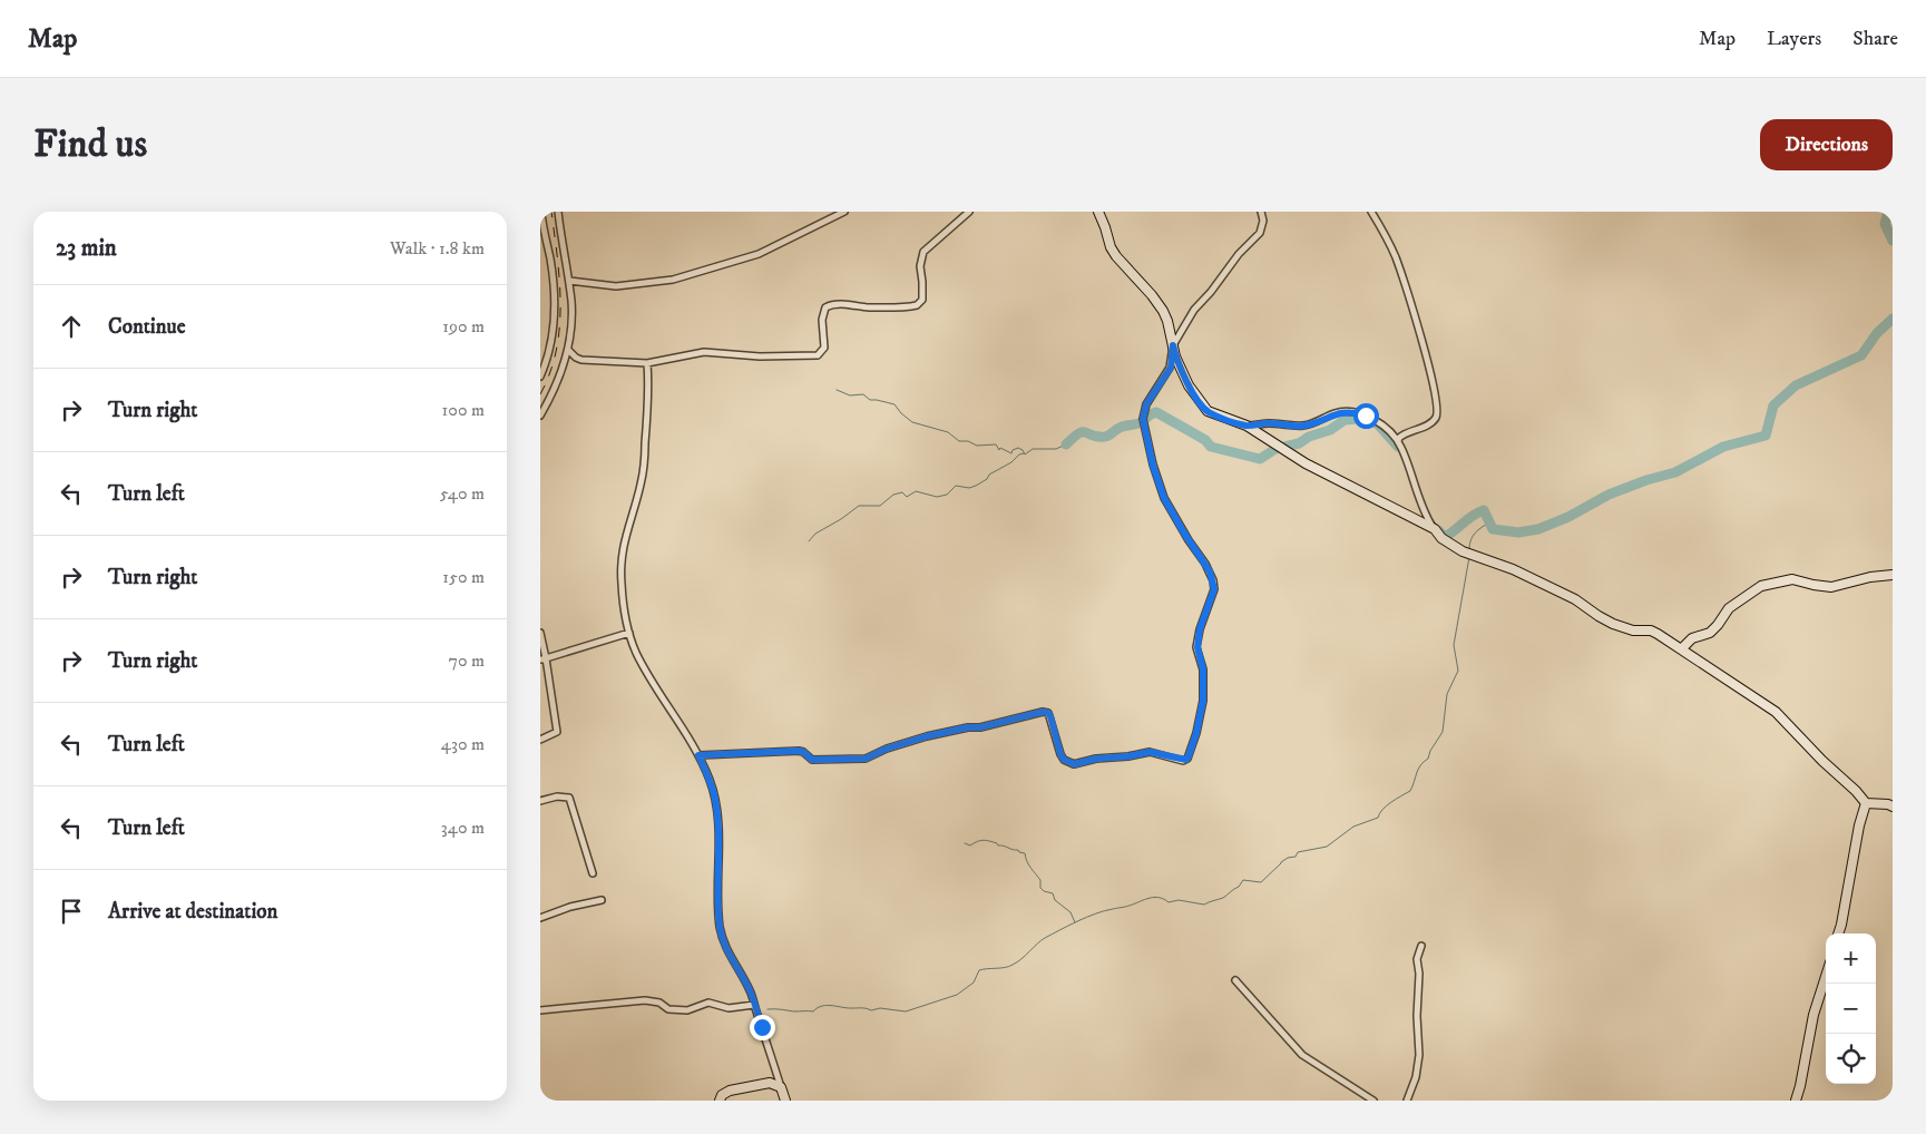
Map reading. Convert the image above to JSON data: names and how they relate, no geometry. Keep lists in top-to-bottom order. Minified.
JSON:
{"page":{"header":"Map","nav":["Map","Layers","Share"],"buttons":"Directions","title":"Find us","heading":["23 min","Walk · 1.8 km"],"list":[["Continue","190 m"],["Turn right","100 m"],["Turn left","540 m"],["Turn right","150 m"],["Turn right","70 m"],["Turn left","430 m"],["Turn left","340 m"],"Arrive at destination"],"map_buttons":["+","−"]}}
